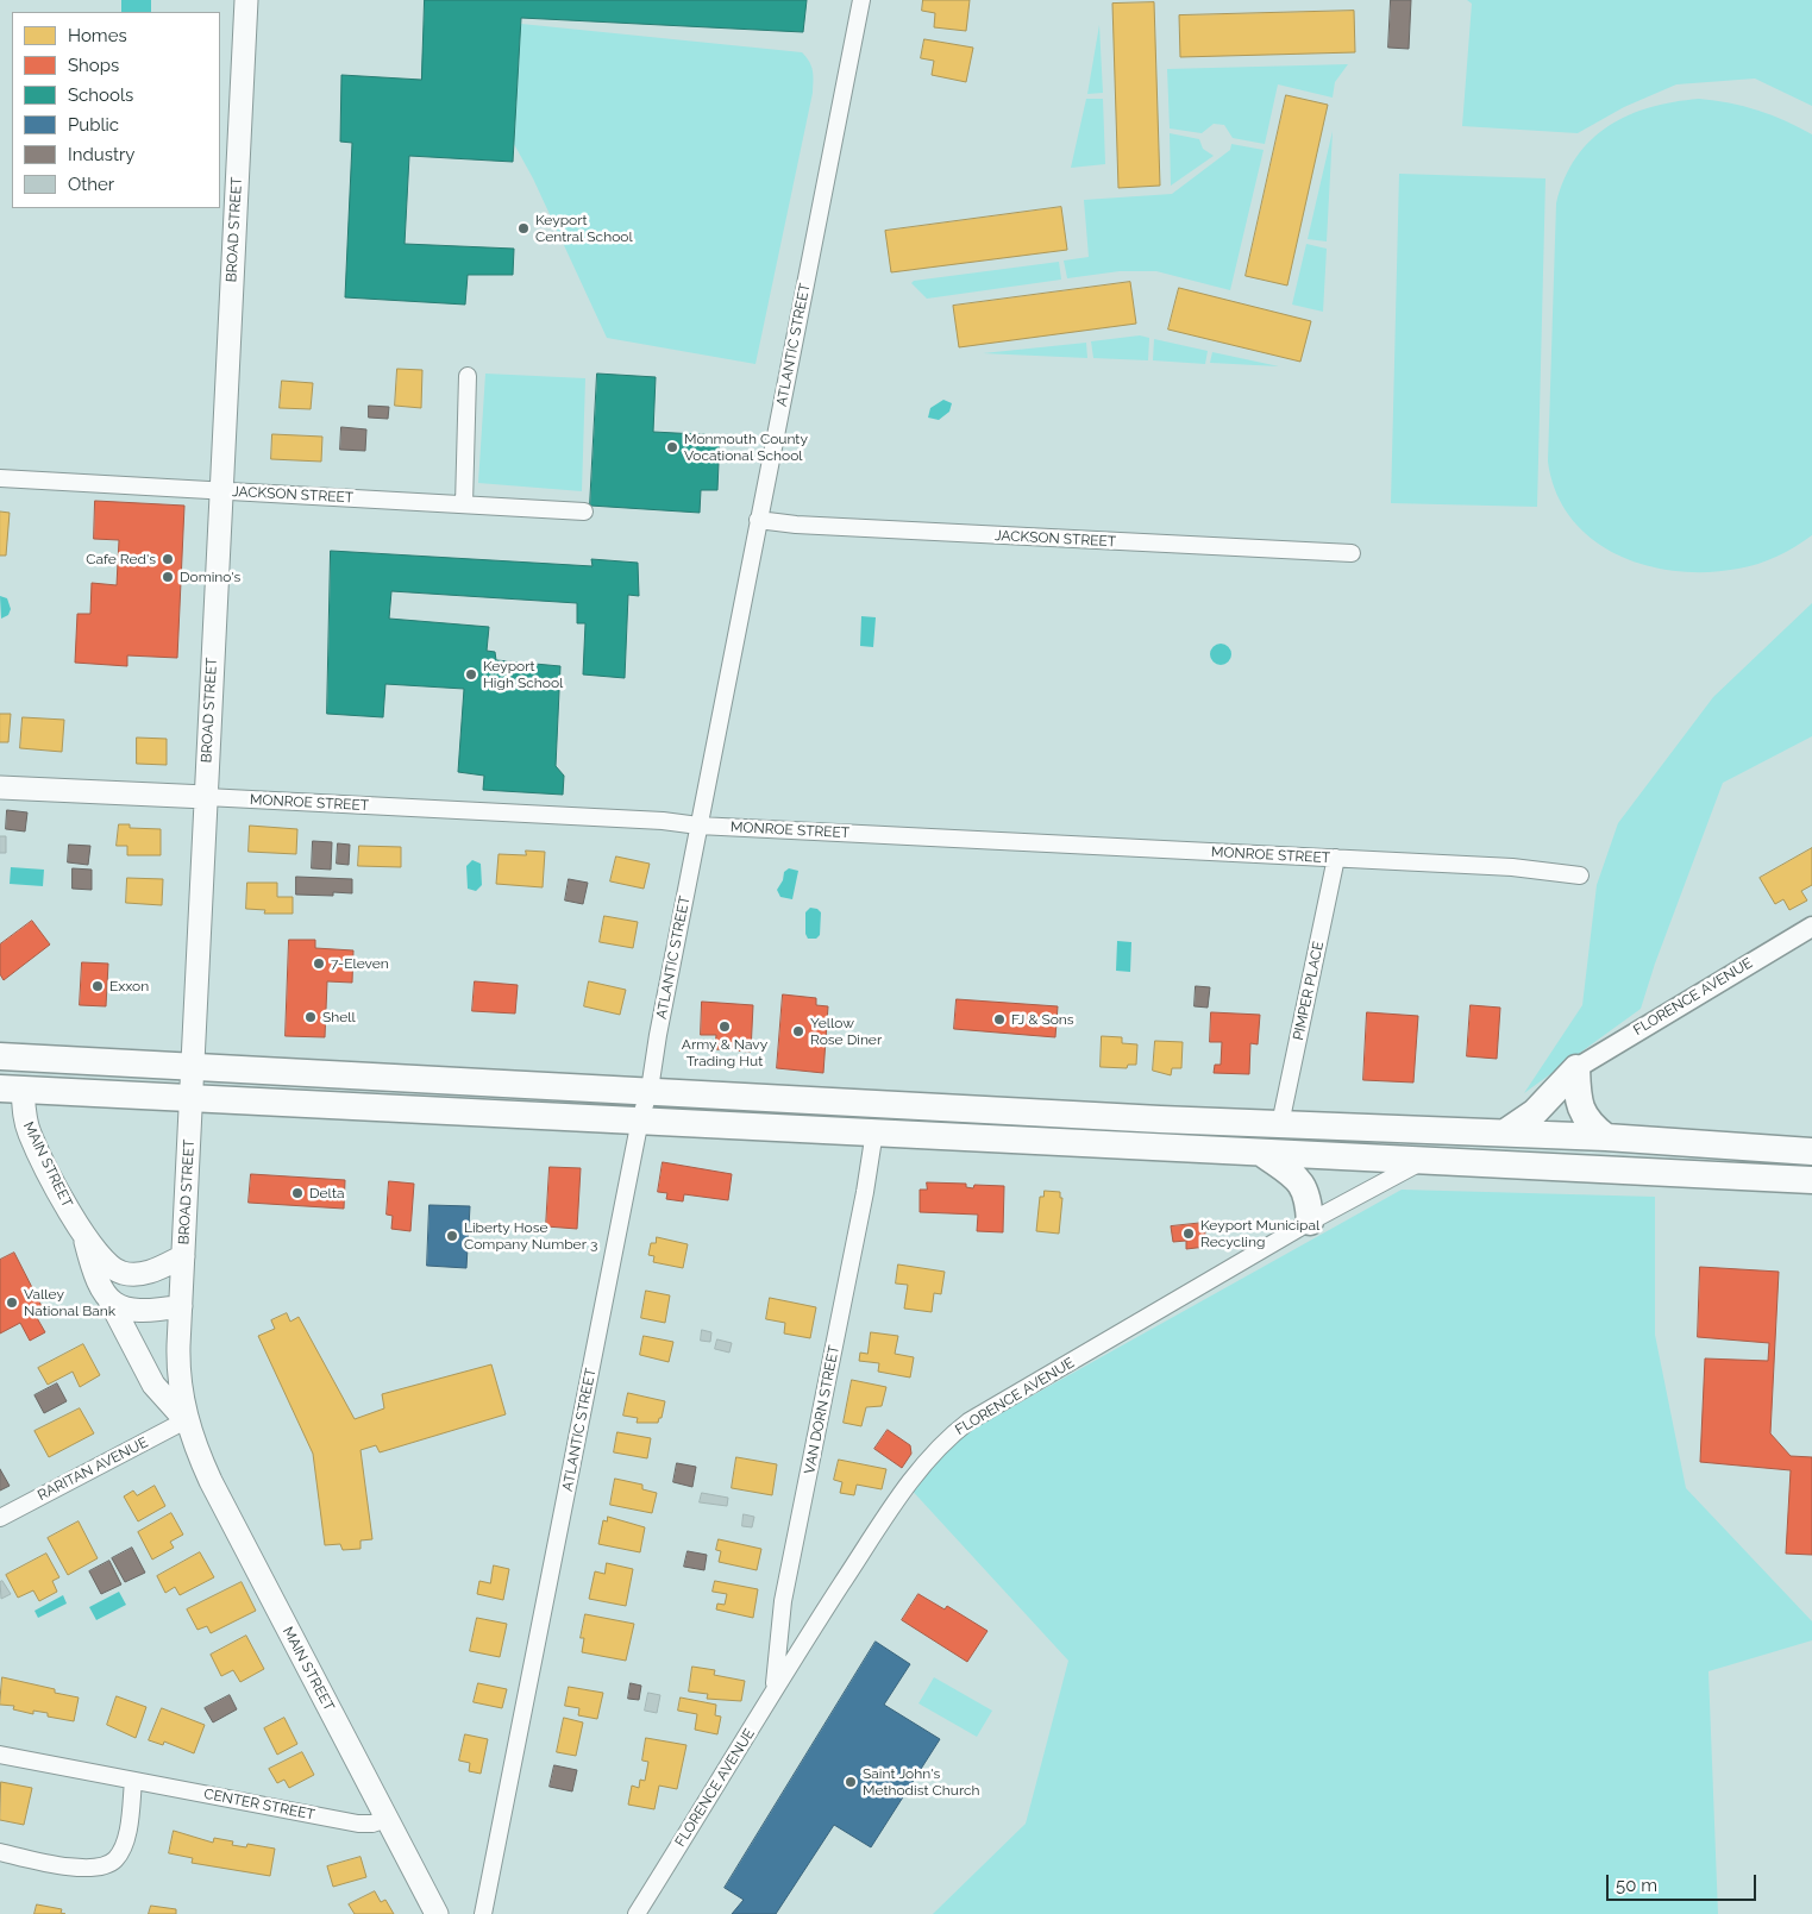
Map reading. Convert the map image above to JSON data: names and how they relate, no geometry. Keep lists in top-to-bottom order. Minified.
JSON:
{"streets":{"main road":["BROAD STREET","MONROE STREET","MAIN STREET"],"street":["ATLANTIC STREET","JACKSON STREET","PIMPER PLACE","FLORENCE AVENUE","VAN DORN STREET","RARITAN AVENUE","CENTER STREET"]},"crossings":[["BROAD STREET","JACKSON STREET"],["BROAD STREET","MONROE STREET"],["BROAD STREET","MAIN STREET"],["BROAD STREET","RARITAN AVENUE"],["ATLANTIC STREET","JACKSON STREET"],["ATLANTIC STREET","MONROE STREET"],["MONROE STREET","PIMPER PLACE"],["FLORENCE AVENUE","VAN DORN STREET"],["MAIN STREET","RARITAN AVENUE"],["MAIN STREET","CENTER STREET"]],"places":["Keyport Central School","Monmouth County Vocational School","Cafe Red's","Domino's","Keyport High School","7-Eleven","Exxon","Shell","FJ & Sons","Army & Navy Trading Hut","Yellow Rose Diner","Delta","Keyport Municipal Recycling","Liberty Hose Company Number 3","Valley National Bank","Saint John's Methodist Church"],"legend":["Homes","Shops","Schools","Public","Industry","Other"],"scale_bar":"50 m"}
